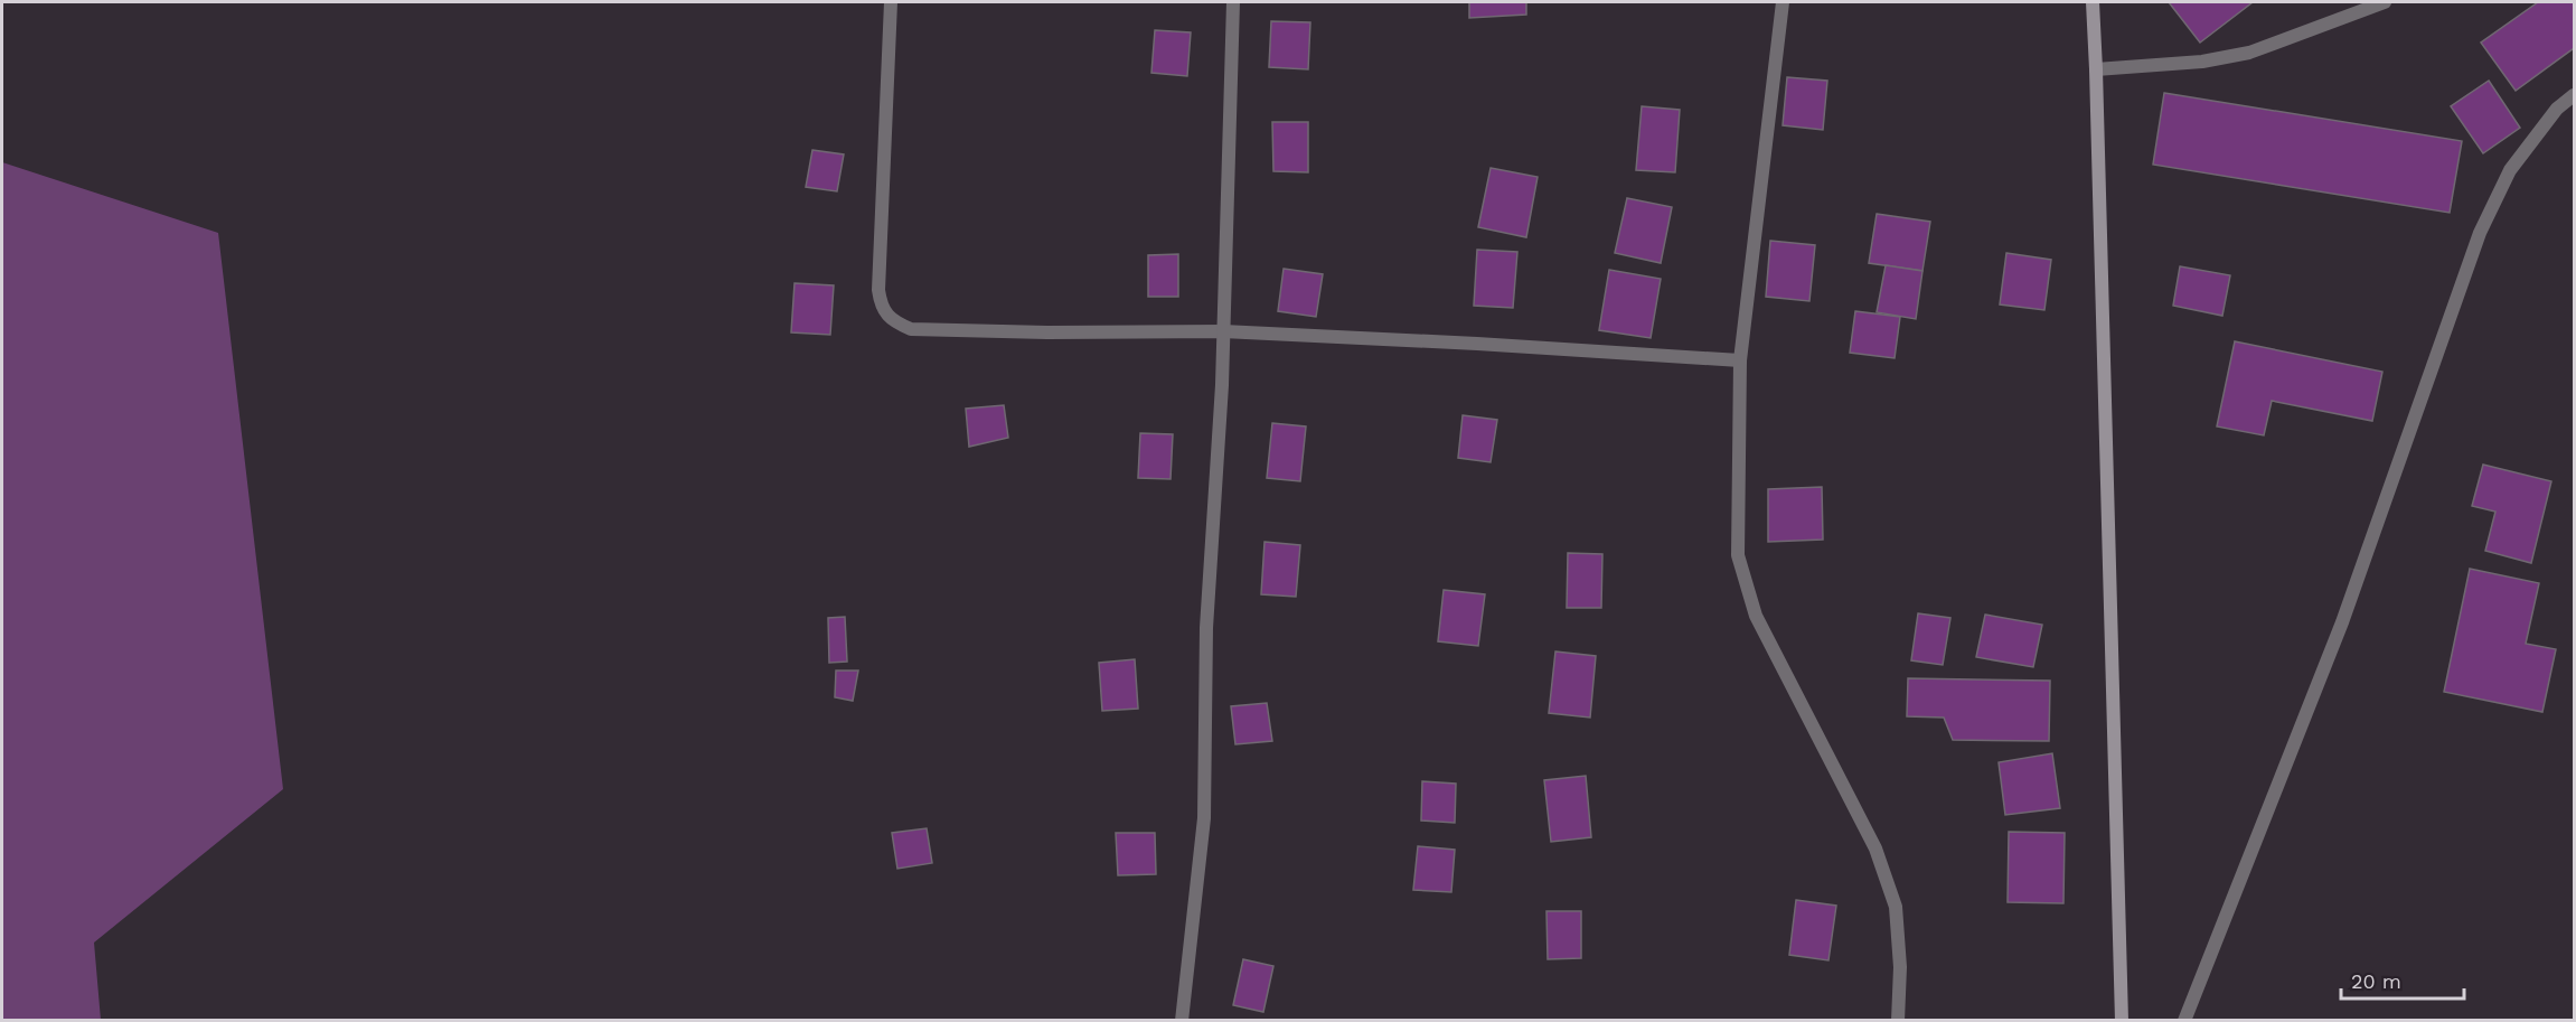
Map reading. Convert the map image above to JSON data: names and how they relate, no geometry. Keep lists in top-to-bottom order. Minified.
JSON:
{"scale_bar":"20 m"}
